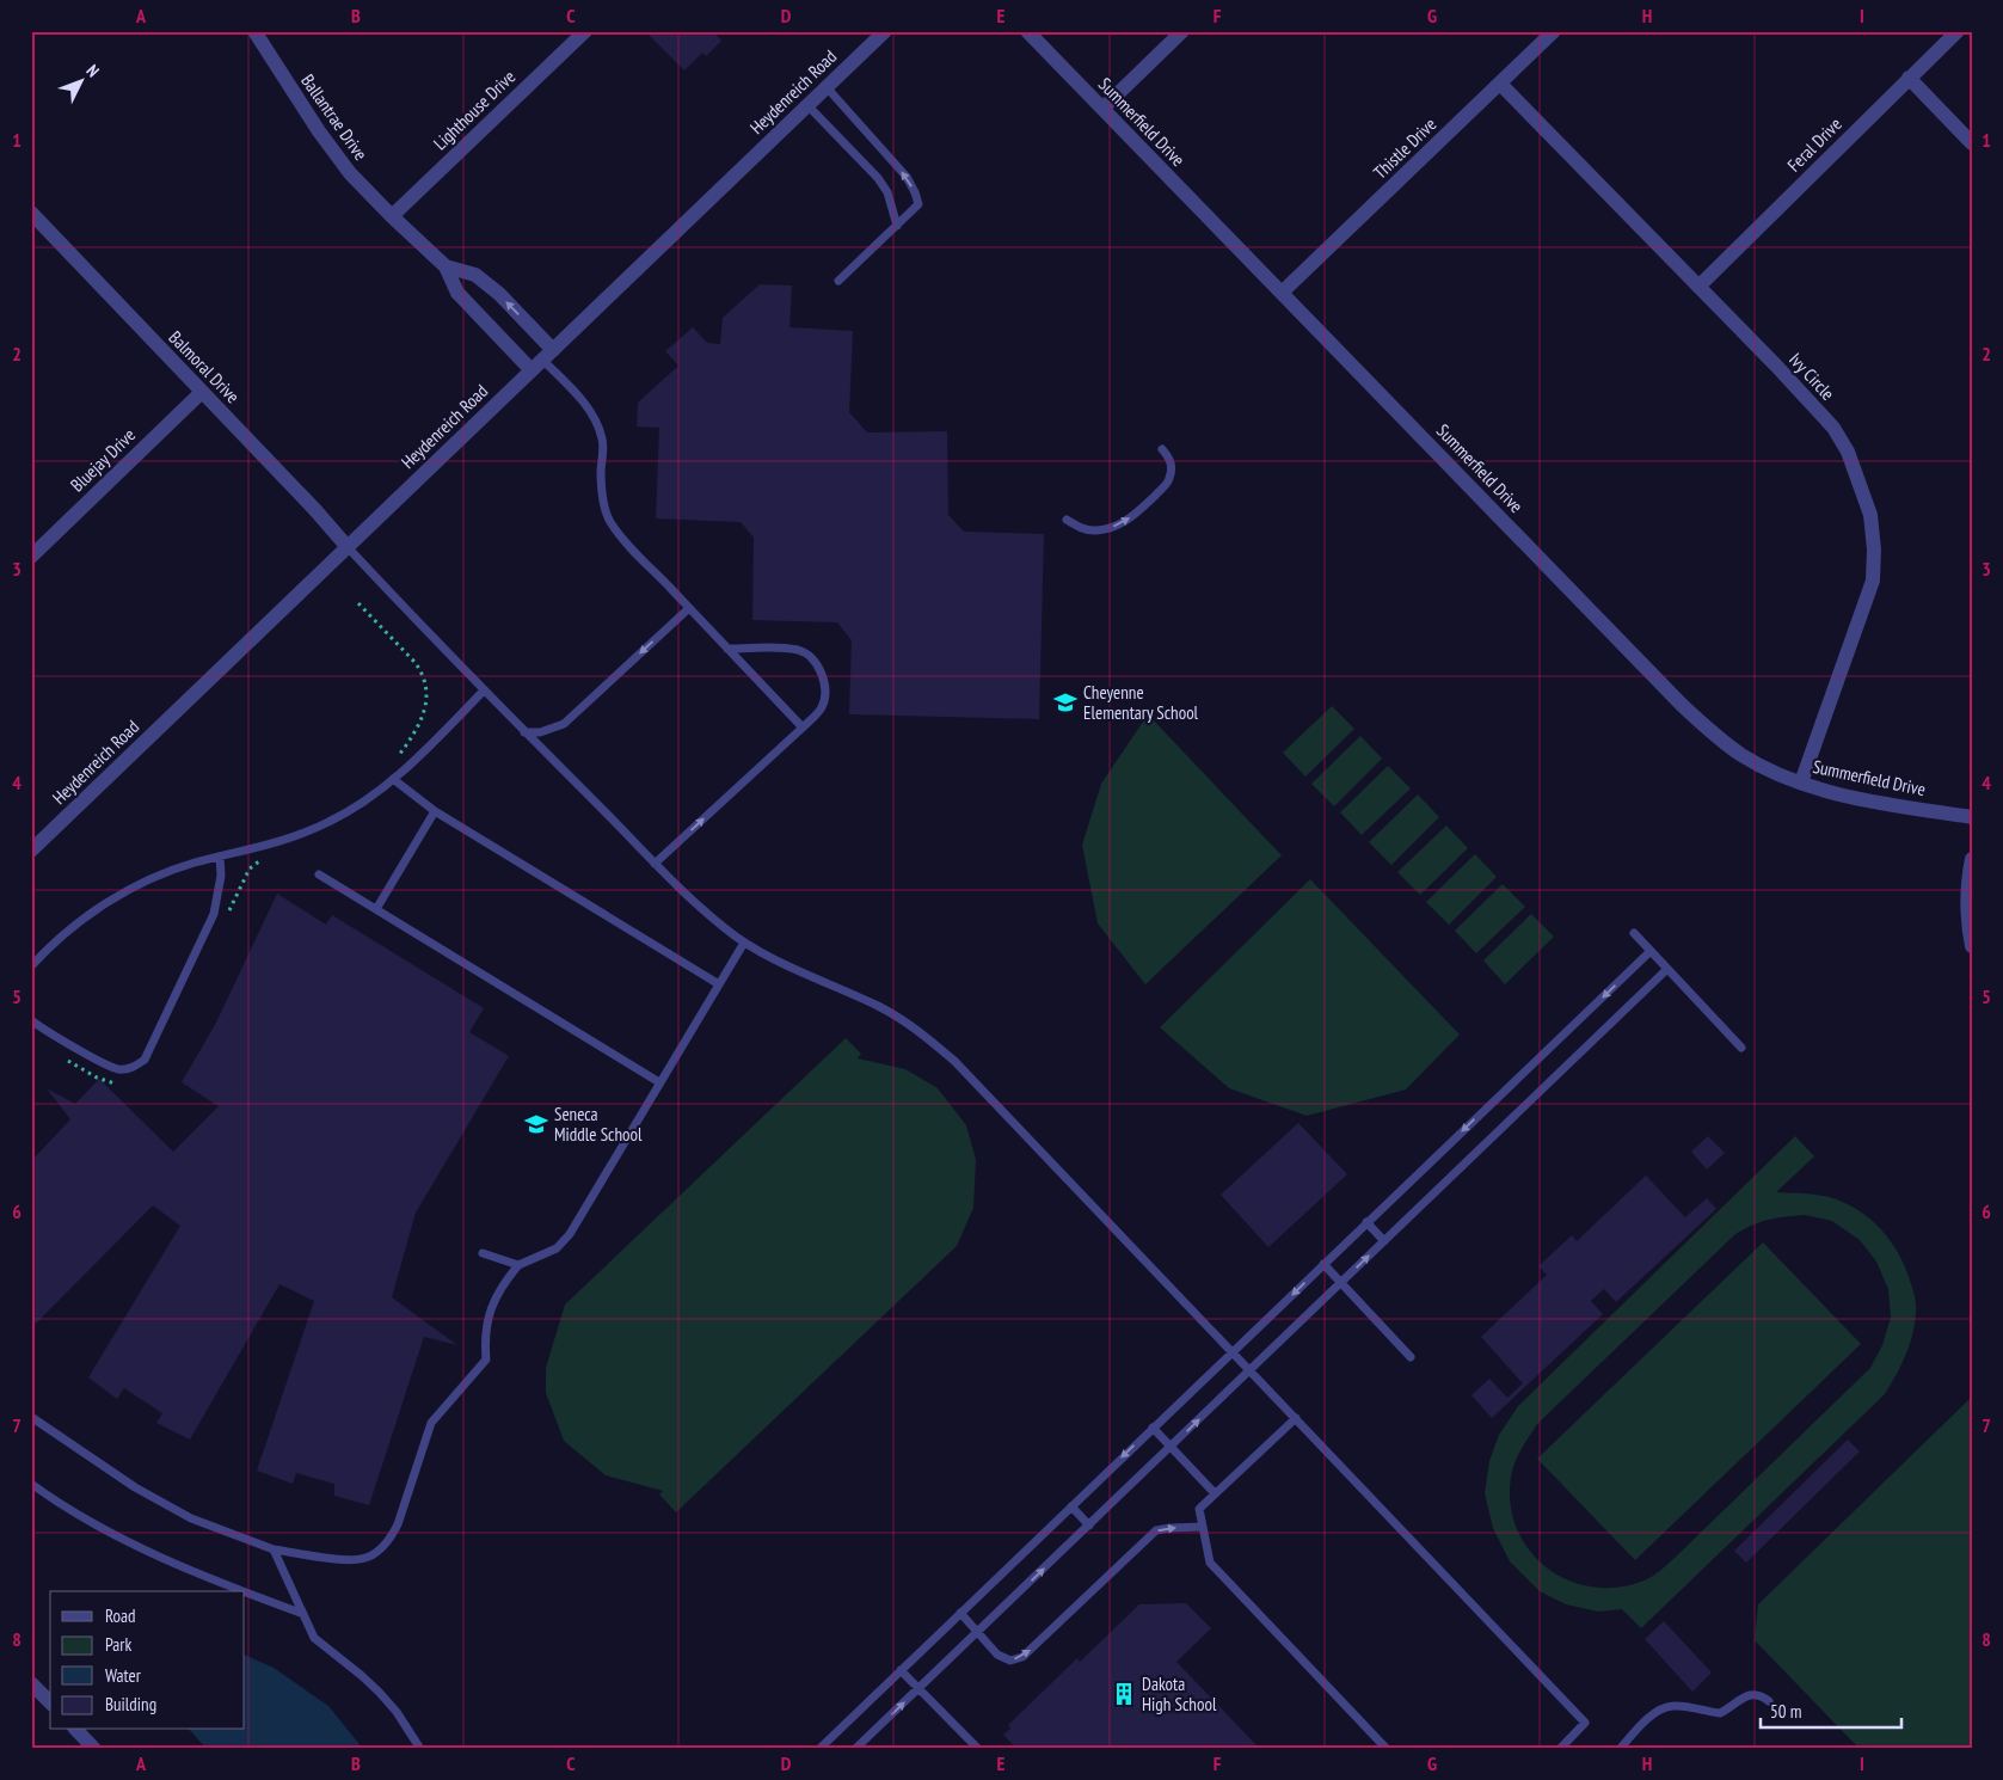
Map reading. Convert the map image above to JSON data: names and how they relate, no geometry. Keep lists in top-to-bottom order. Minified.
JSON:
{"streets":{"street":["Heydenreich Road","Lighthouse Drive","Ballantrae Drive","Summerfield Drive","Feral Drive","Thistle Drive","Balmoral Drive","Ivy Circle","Bluejay Drive"]},"crossings":[["Heydenreich Road","Ballantrae Drive"],["Heydenreich Road","Balmoral Drive"],["Lighthouse Drive","Ballantrae Drive"],["Summerfield Drive","Thistle Drive"],["Summerfield Drive","Ivy Circle"],["Feral Drive","Ivy Circle"],["Thistle Drive","Ivy Circle"],["Balmoral Drive","Bluejay Drive"]],"places":{"school or university":["Cheyenne Elementary School","Seneca Middle School"],"building":["Dakota High School"]},"legend":["Road","Park","Water","Building"],"scale_bar":"50 m","north":"top right","grid":{"columns":["A","B","C","D","E","F","G","H","I"],"rows":["1","2","3","4","5","6","7","8"]}}
